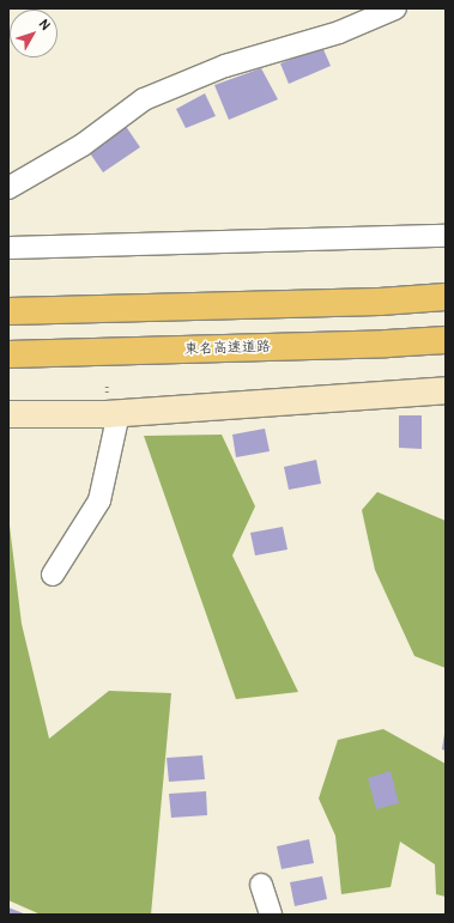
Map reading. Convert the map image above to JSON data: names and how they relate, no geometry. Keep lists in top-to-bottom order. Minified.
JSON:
{"streets":{"highway":["東名高速道路"]},"north":"top right"}
